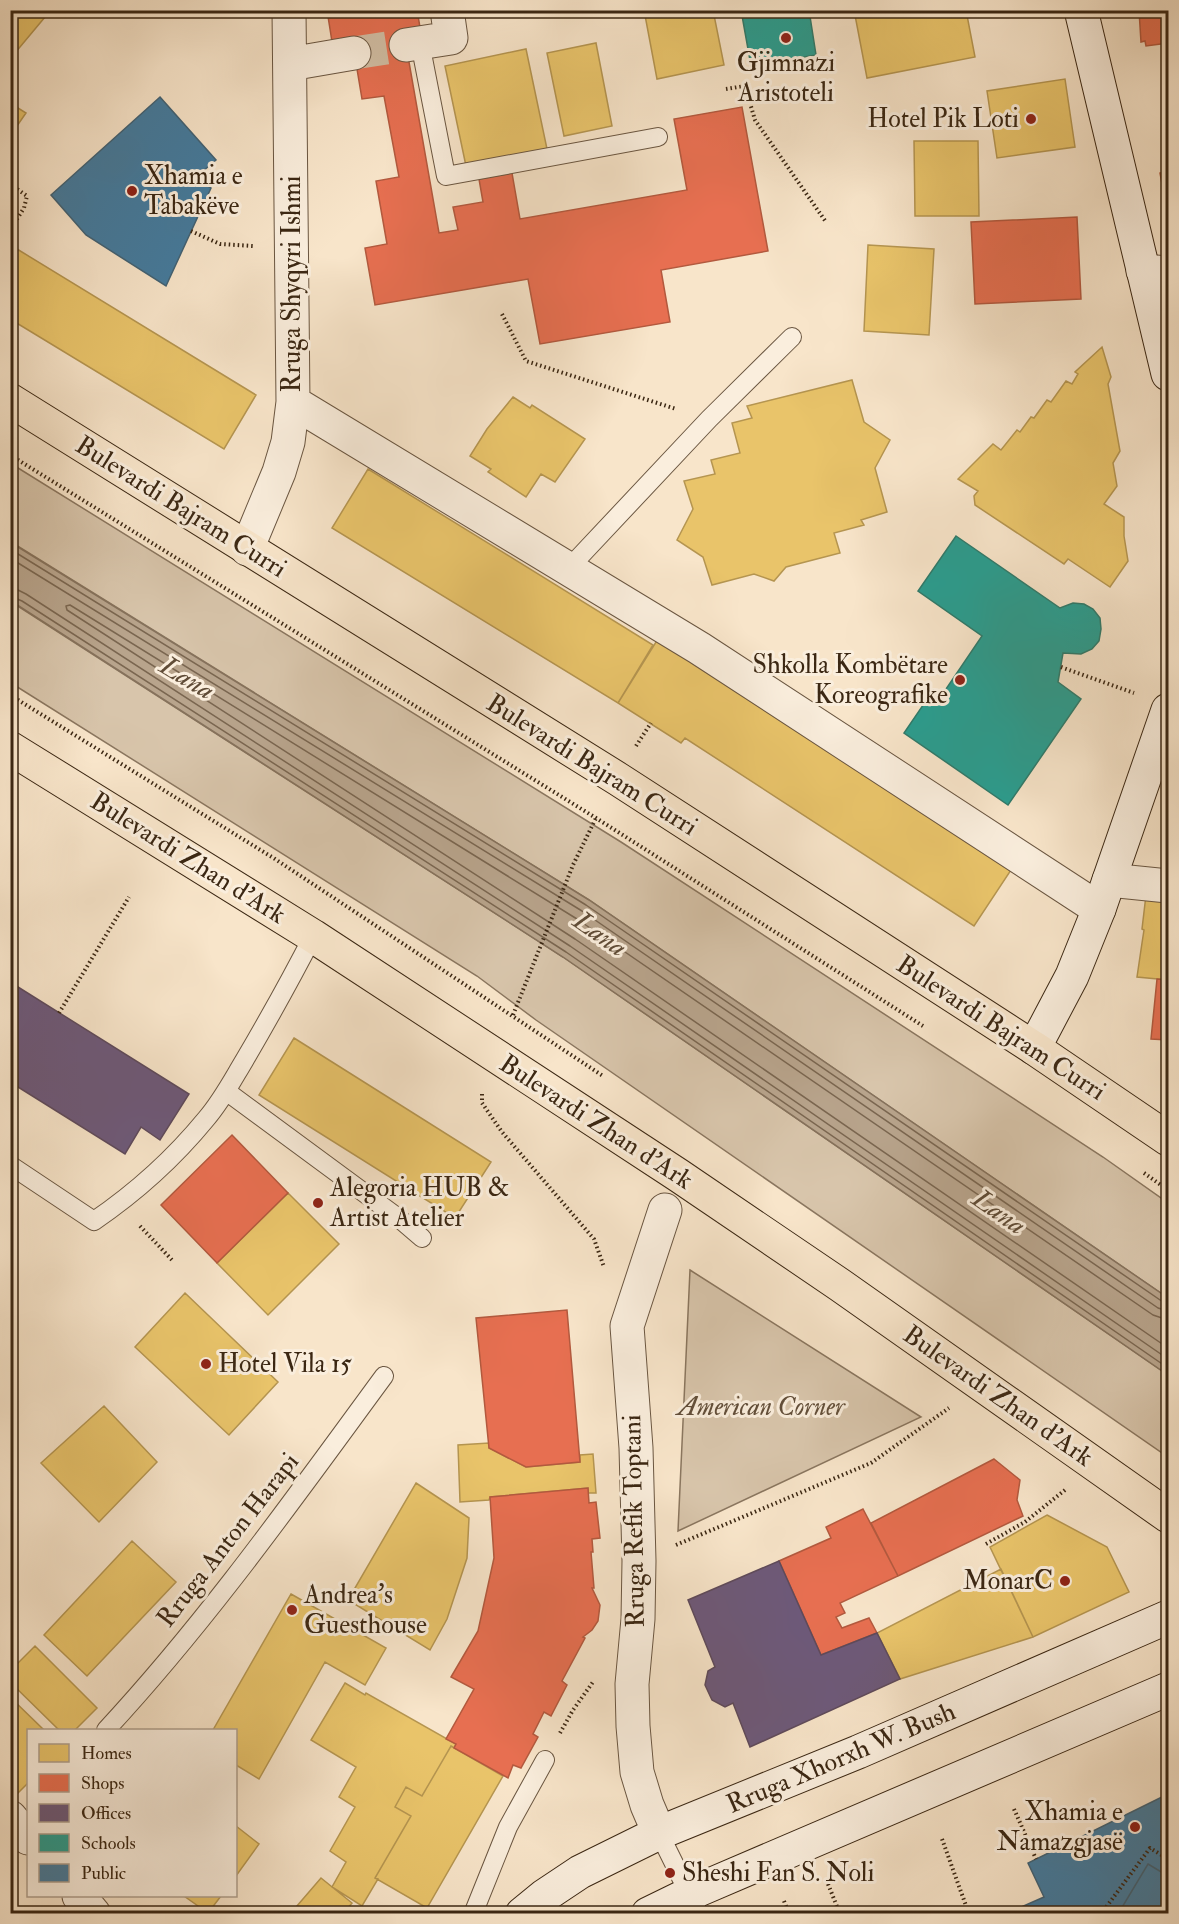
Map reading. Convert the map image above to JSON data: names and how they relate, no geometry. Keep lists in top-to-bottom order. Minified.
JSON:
{"streets":{"main road":["Bulevardi Bajram Curri","Bulevardi Zhan d'Ark"],"street":["Rruga Shyqyri Ishmi","Rruga Refik Toptani","Rruga Xhorxh W. Bush"],"lane":["Rruga Anton Harapi"]},"crossings":[["Rruga Shyqyri Ishmi","Bulevardi Bajram Curri"],["Rruga Refik Toptani","Rruga Xhorxh W. Bush"]],"water":["Lana"],"parks":["American Corner"],"places":["Gjimnazi Aristoteli","Hotel Pik Loti","Xhamia e Tabakëve","Shkolla Kombëtare Koreografike","Alegoria HUB & Artist Atelier","Hotel Vila 15","MonarC","Andrea's Guesthouse","Xhamia e Namazgjasë","Sheshi Fan S. Noli"],"legend":["Homes","Shops","Offices","Schools","Public"]}
